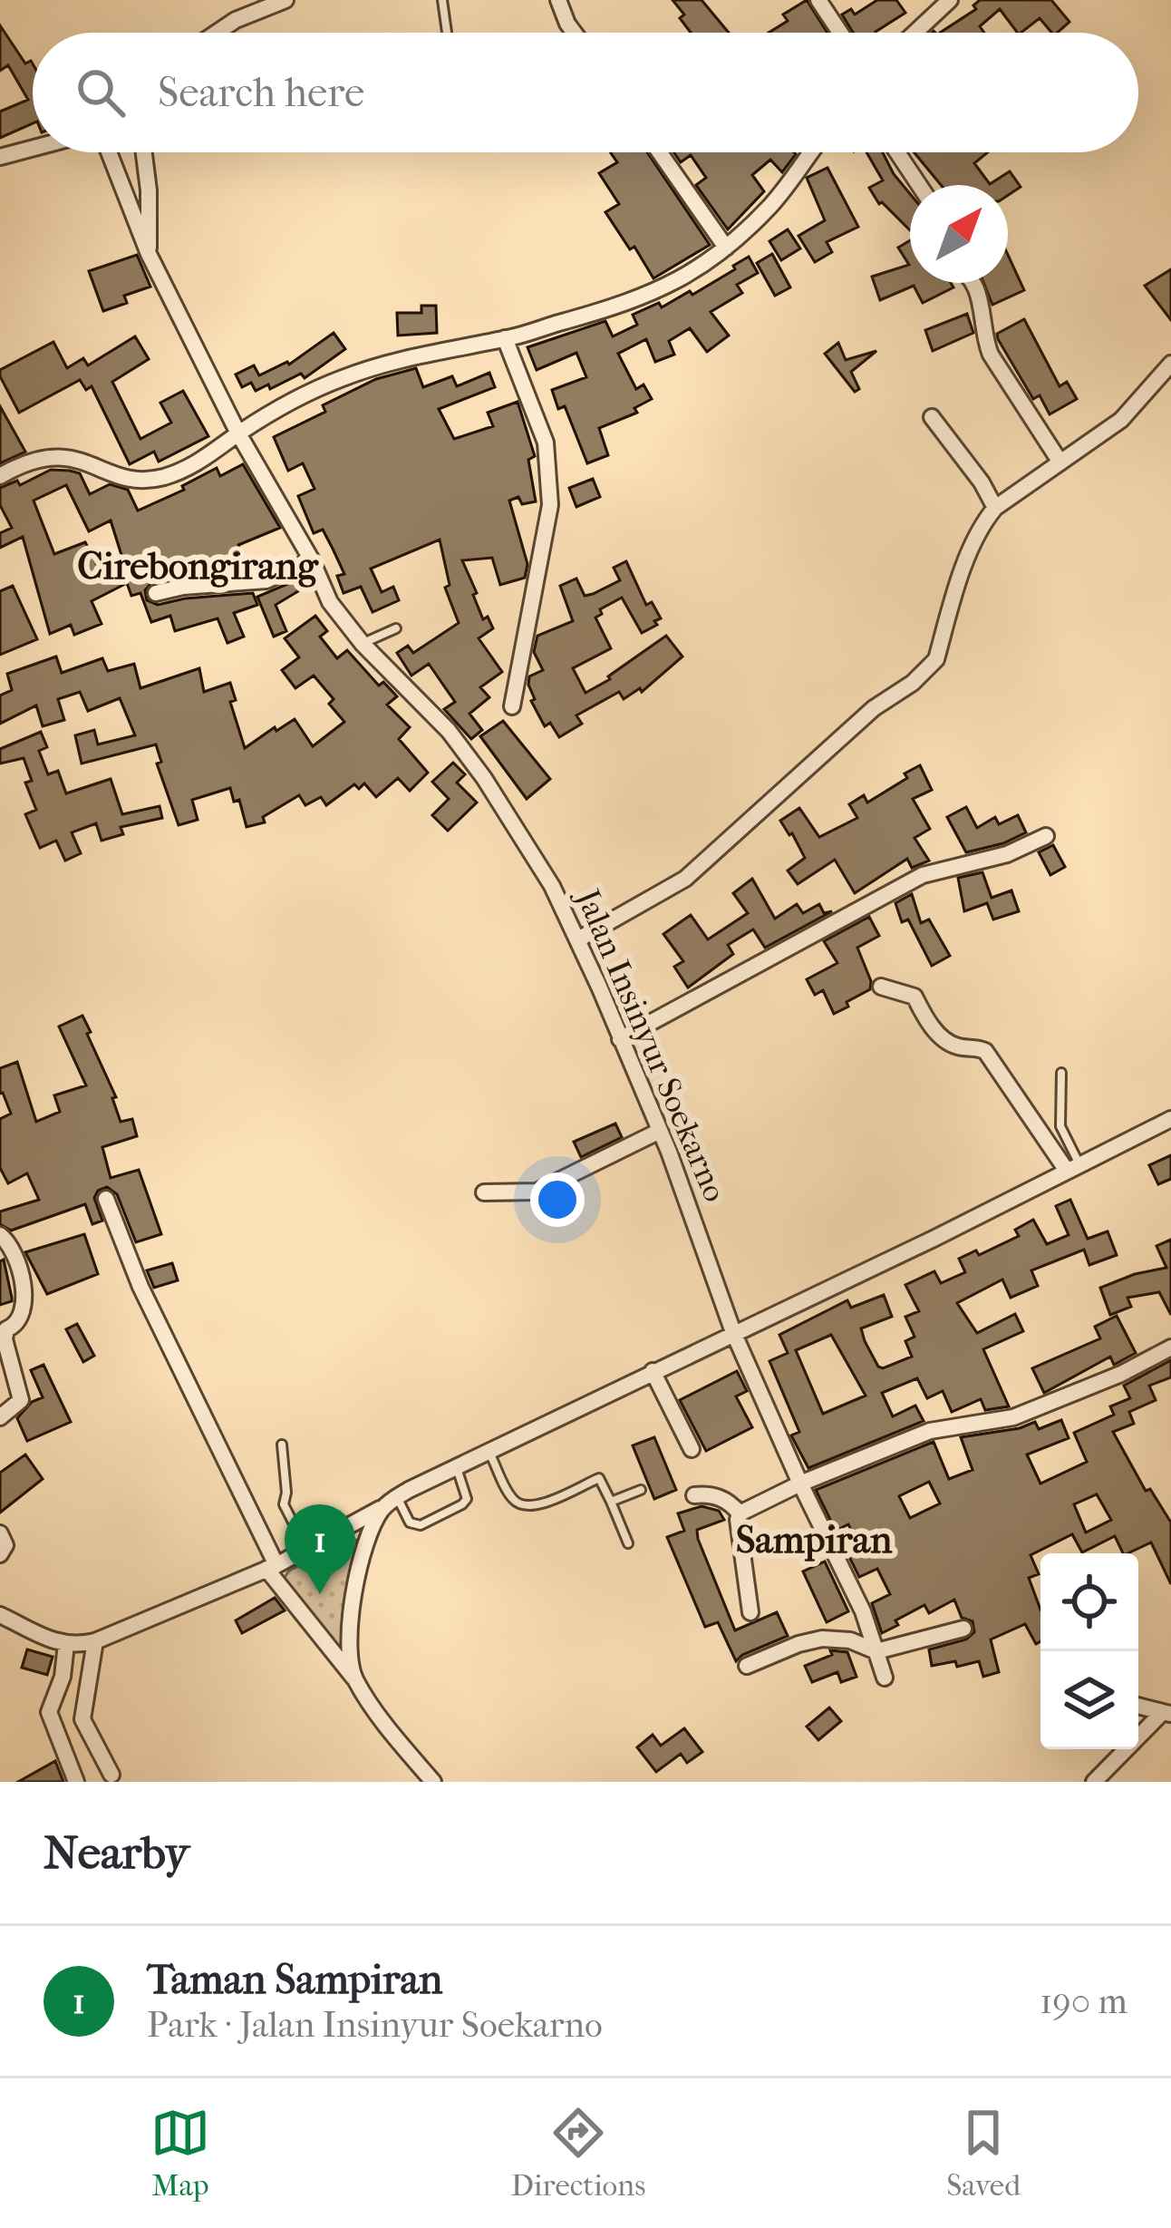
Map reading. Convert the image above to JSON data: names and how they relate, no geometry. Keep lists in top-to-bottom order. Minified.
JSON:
{"streets":{"street":["Jalan Insinyur Soekarno"]},"districts":["Cirebongirang","Sampiran"],"north":"top right","page":{"search":"Search here","pins":"1","heading":"Nearby","list":[{"mark":"1","name":"Taman Sampiran","note":"Park · Jalan Insinyur Soekarno","value":"190 m"}],"nav":["Map","Directions","Saved"]}}
